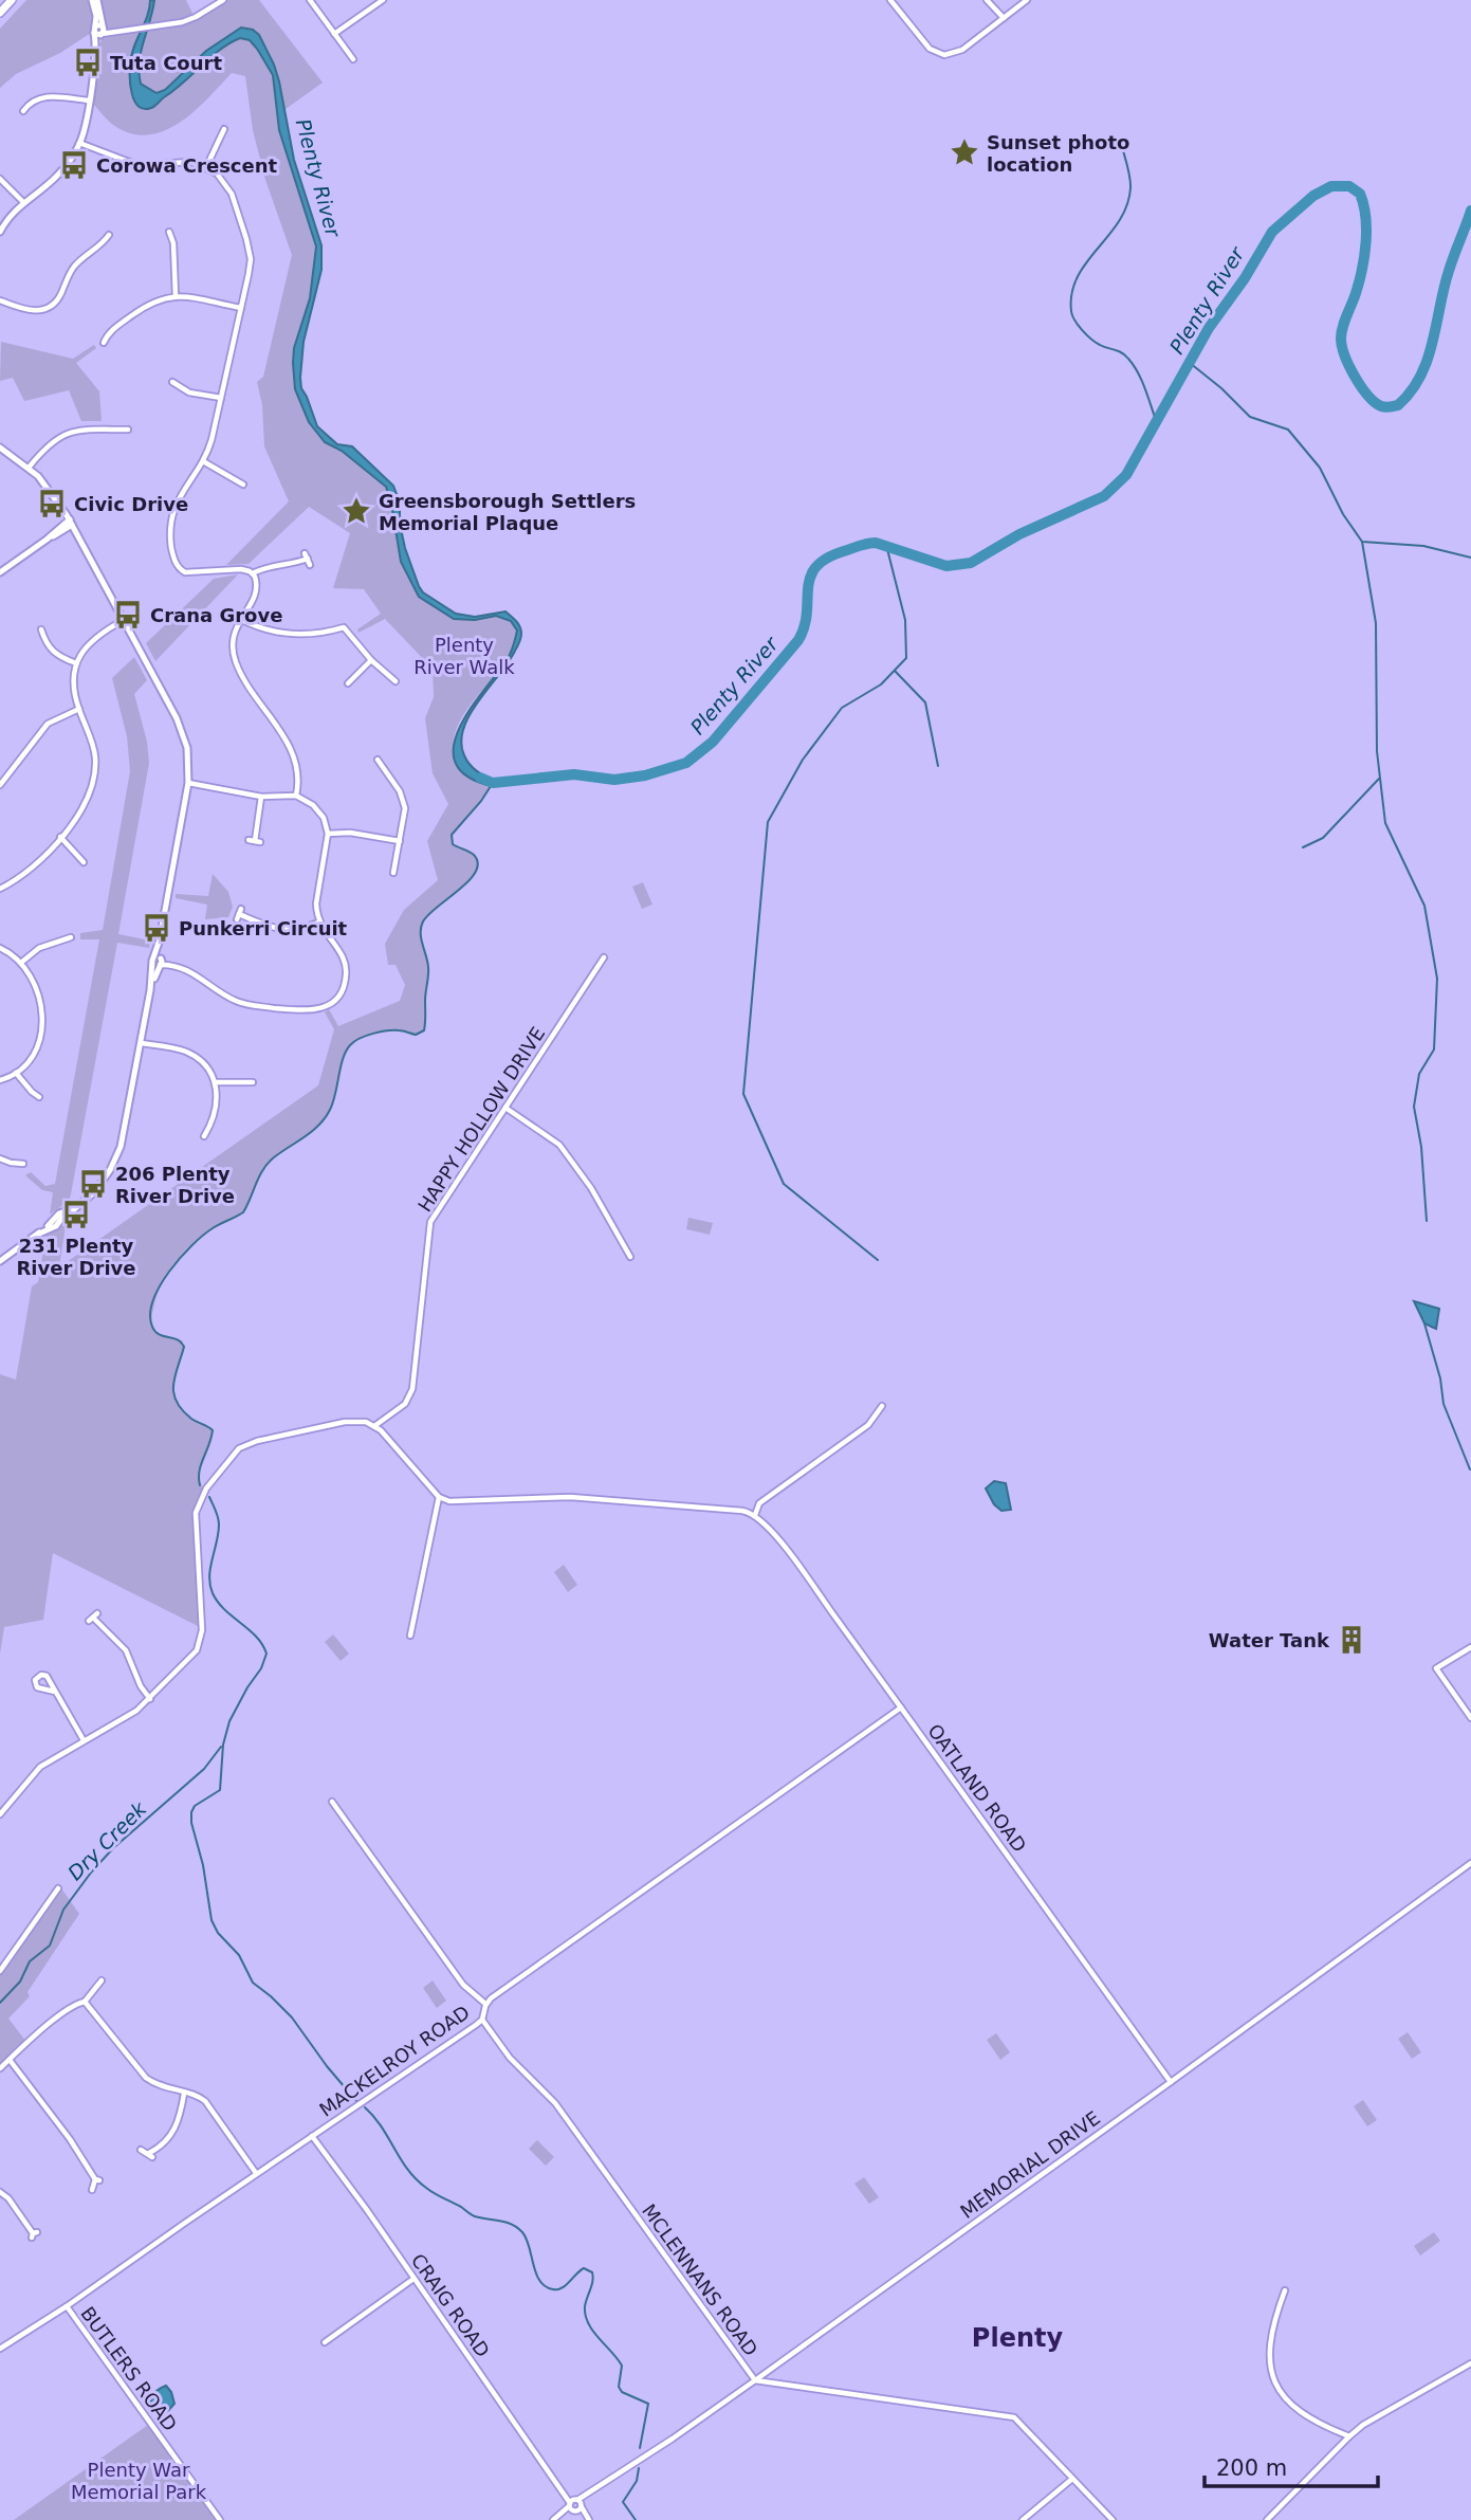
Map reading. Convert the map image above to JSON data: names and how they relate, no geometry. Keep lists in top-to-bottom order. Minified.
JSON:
{"streets":{"street":["HAPPY HOLLOW DRIVE","OATLAND ROAD","MACKELROY ROAD","MEMORIAL DRIVE","MCLENNANS ROAD","CRAIG ROAD","BUTLERS ROAD"]},"crossings":[["OATLAND ROAD","MACKELROY ROAD"],["OATLAND ROAD","MEMORIAL DRIVE"],["MACKELROY ROAD","MCLENNANS ROAD"],["MACKELROY ROAD","CRAIG ROAD"],["MACKELROY ROAD","BUTLERS ROAD"],["MEMORIAL DRIVE","MCLENNANS ROAD"],["MEMORIAL DRIVE","CRAIG ROAD"]],"districts":["Plenty"],"water":["Plenty River","Dry Creek"],"parks":["Plenty River Walk","Plenty War Memorial Park"],"places":{"bus stop":["Tuta Court","Corowa Crescent","Civic Drive","Crana Grove","Punkerri Circuit","206 Plenty River Drive","231 Plenty River Drive"],"place":["Sunset photo location","Greensborough Settlers Memorial Plaque"],"building":["Water Tank"]},"scale_bar":"200 m"}
